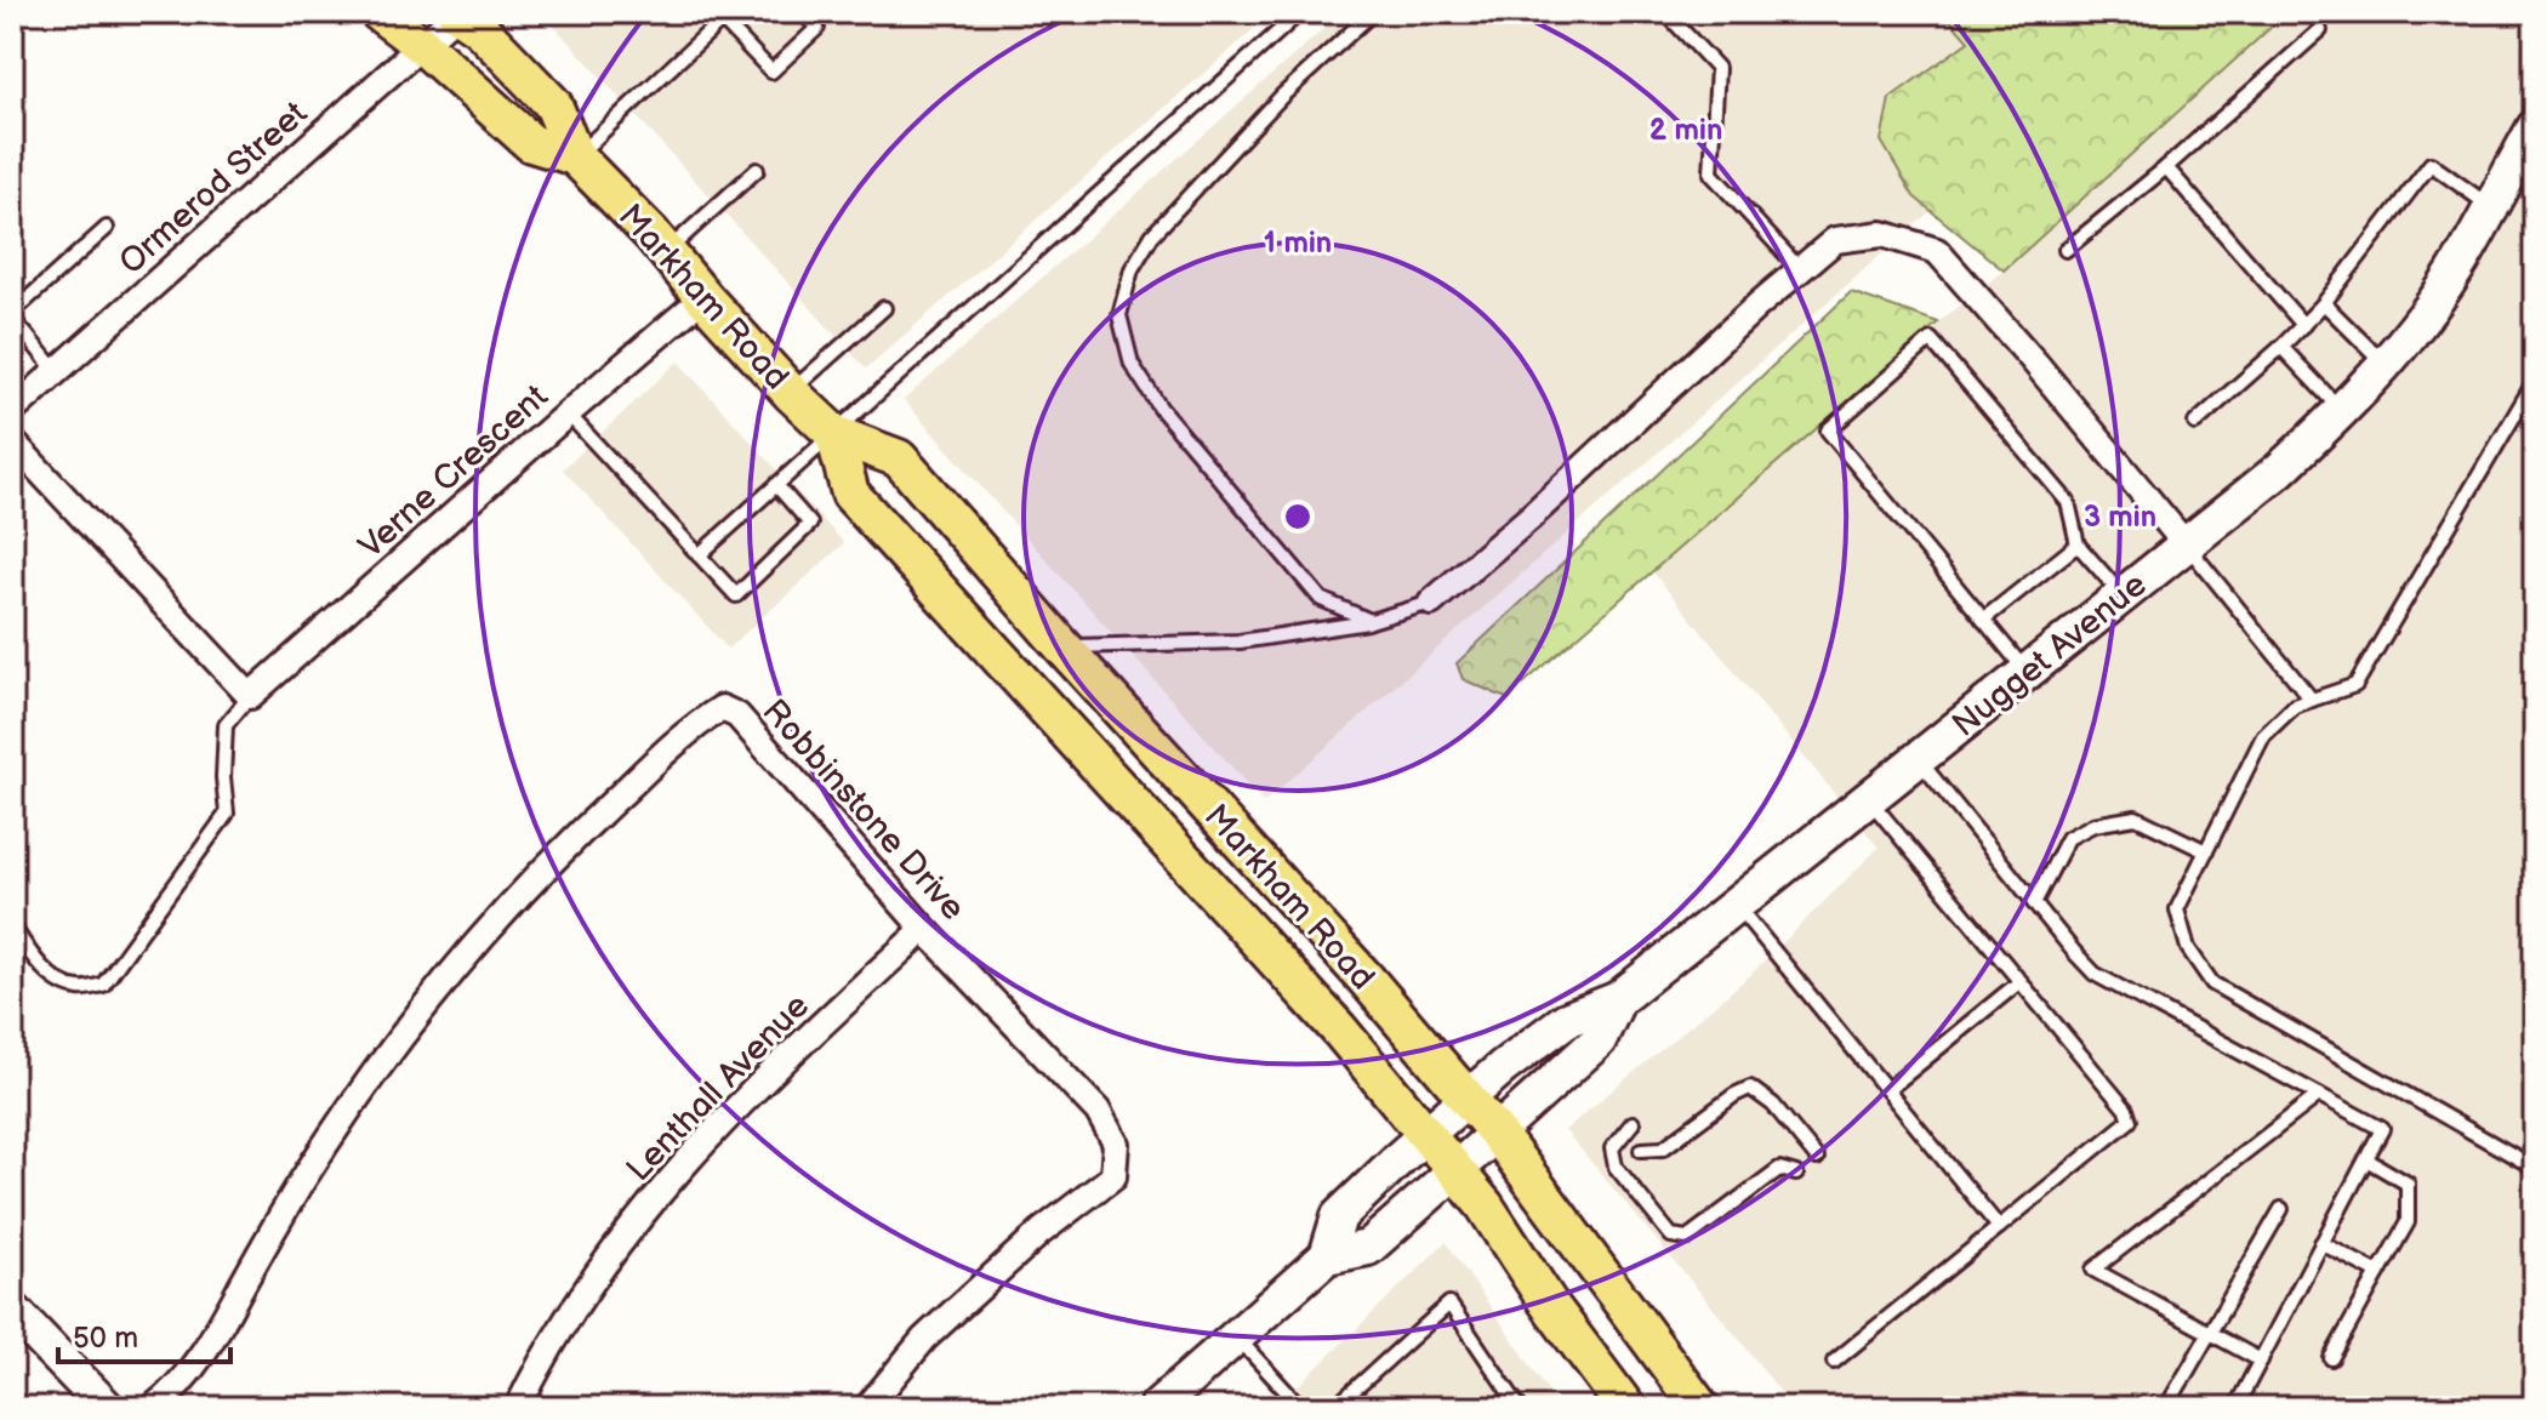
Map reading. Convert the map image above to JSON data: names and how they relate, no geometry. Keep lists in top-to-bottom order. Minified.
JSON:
{"streets":{"main road":["Markham Road"],"street":["Ormerod Street","Verne Crescent","Nugget Avenue","Robbinstone Drive","Lenthall Avenue"]},"crossings":[["Ormerod Street","Markham Road"],["Markham Road","Verne Crescent"],["Markham Road","Nugget Avenue"],["Robbinstone Drive","Lenthall Avenue"]],"scale_bar":"50 m","rings":["2 min","1 min","3 min"]}
